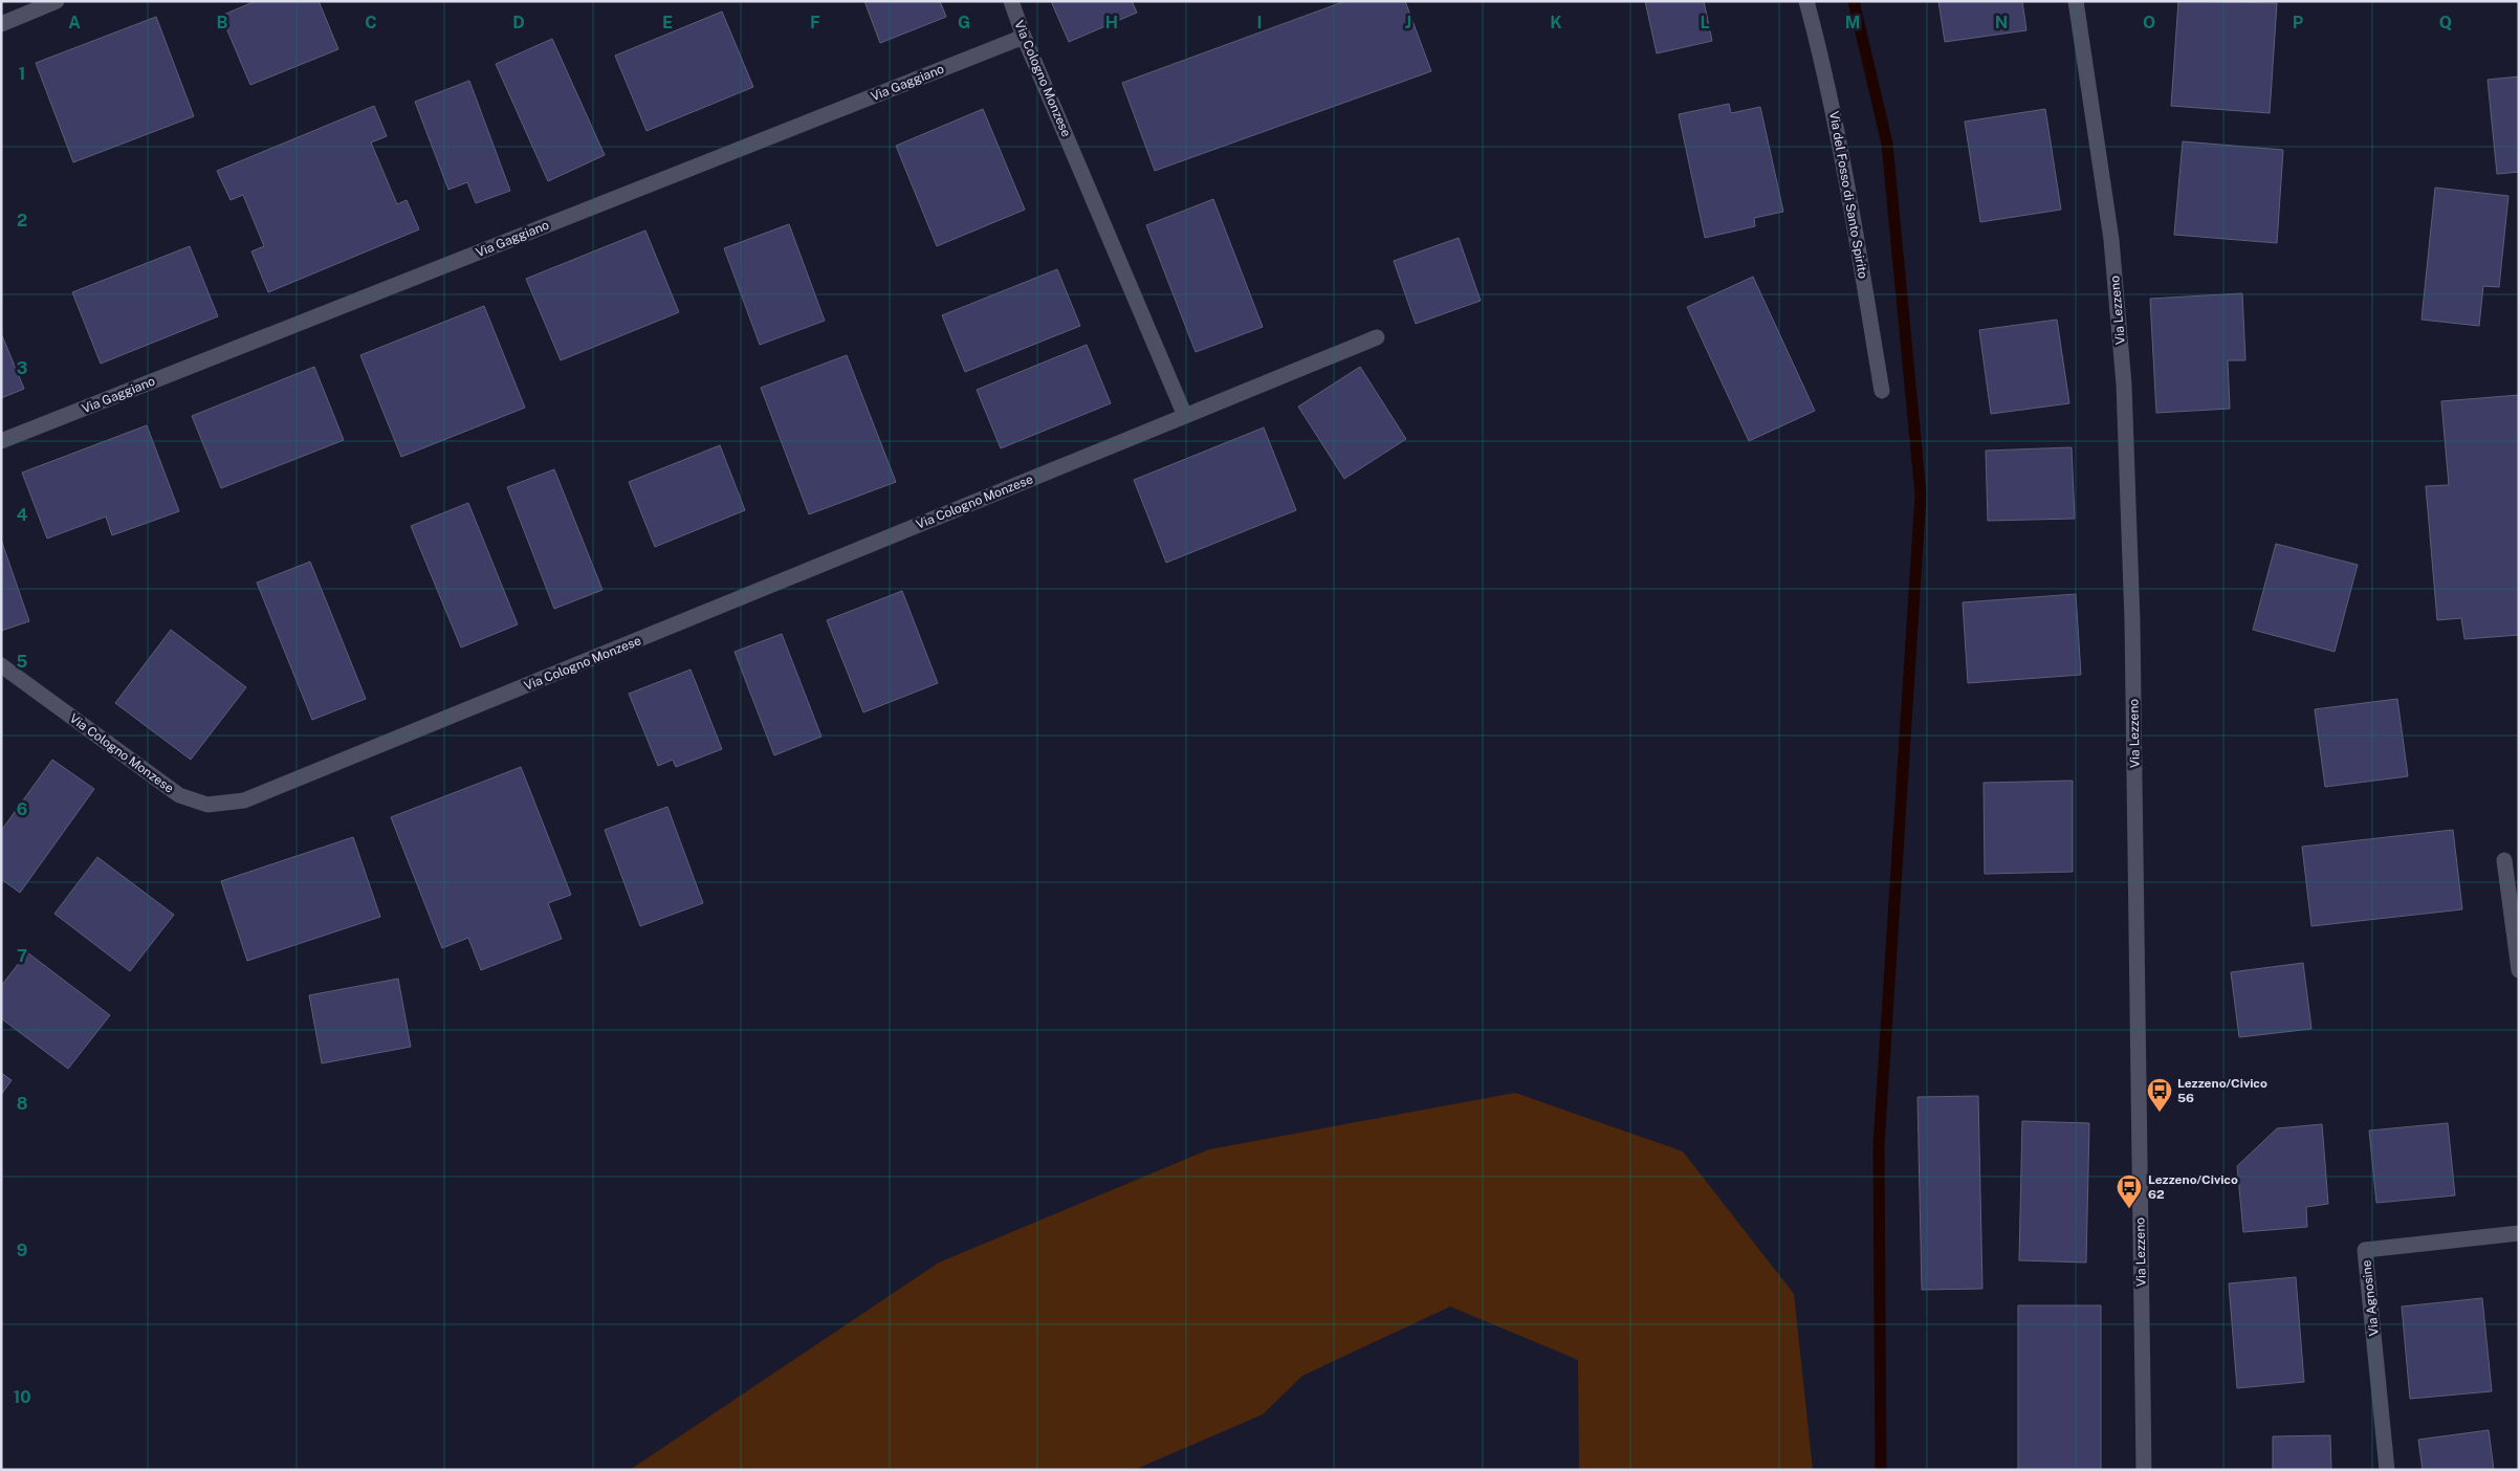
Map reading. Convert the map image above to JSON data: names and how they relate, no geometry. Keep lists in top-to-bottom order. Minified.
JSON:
{"streets":{"street":["Via Cologno Monzese","Via Gaggiano","Via del Fosso di Santo Spirito","Via Lezzeno","Via Agnosine"]},"crossings":[["Via Cologno Monzese","Via Gaggiano"]],"places":{"bus stop":["Lezzeno/Civico 56","Lezzeno/Civico 62"]},"grid":{"columns":["A","B","C","D","E","F","G","H","I","J","K","L","M","N","O","P","Q"],"rows":["1","2","3","4","5","6","7","8","9","10"]}}
